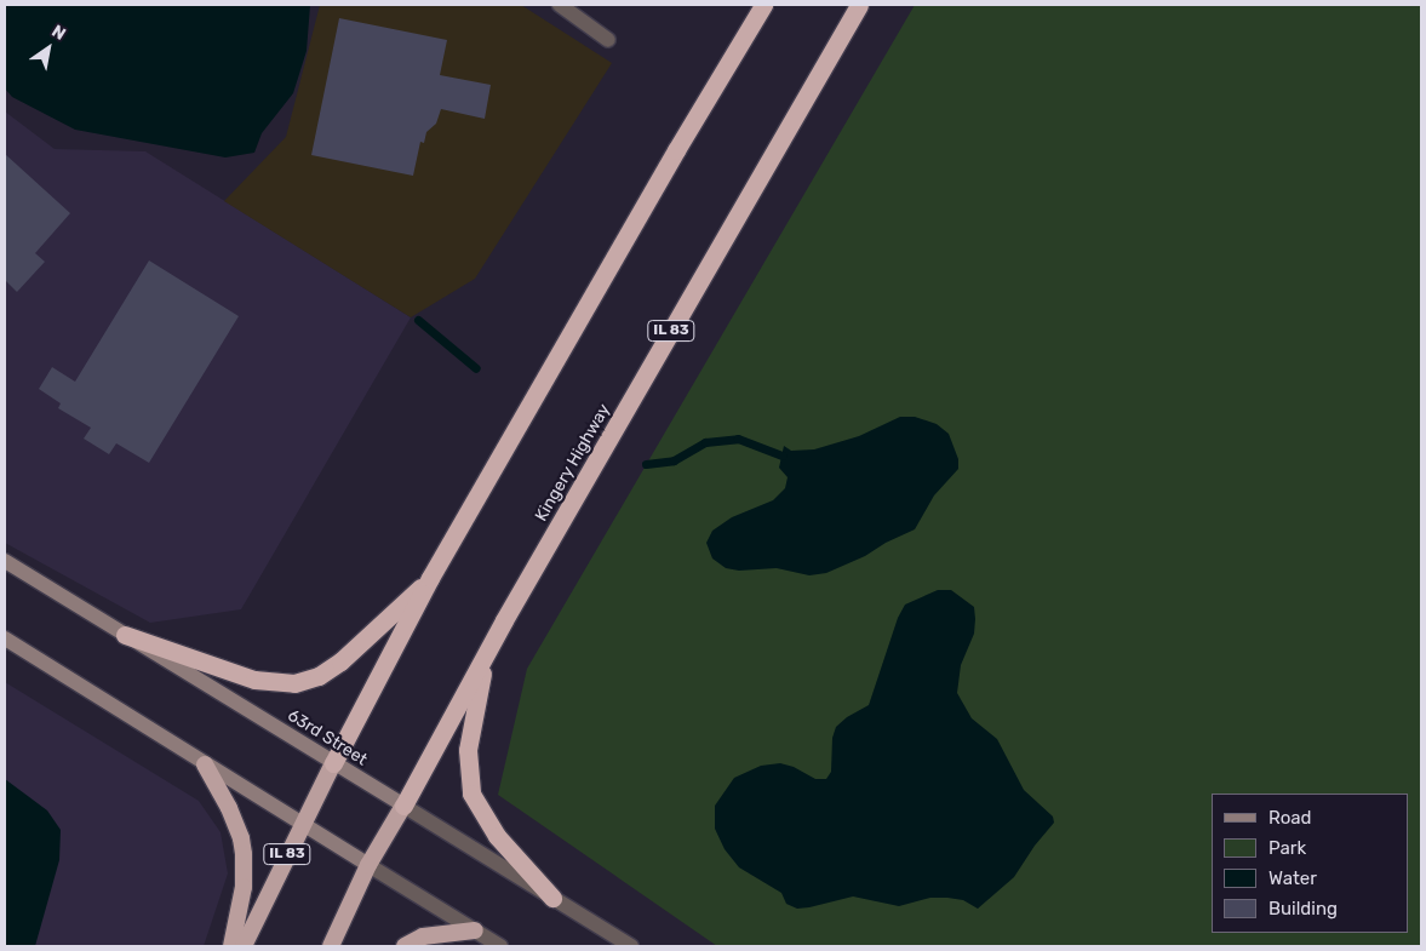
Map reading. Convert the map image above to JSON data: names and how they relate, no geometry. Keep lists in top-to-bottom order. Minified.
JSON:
{"streets":{"highway":["IL 83","Kingery Highway"],"main road":["63rd Street"]},"crossings":[["IL 83","63rd Street"],["Kingery Highway","63rd Street"]],"legend":["Road","Park","Water","Building"],"north":"top right"}
